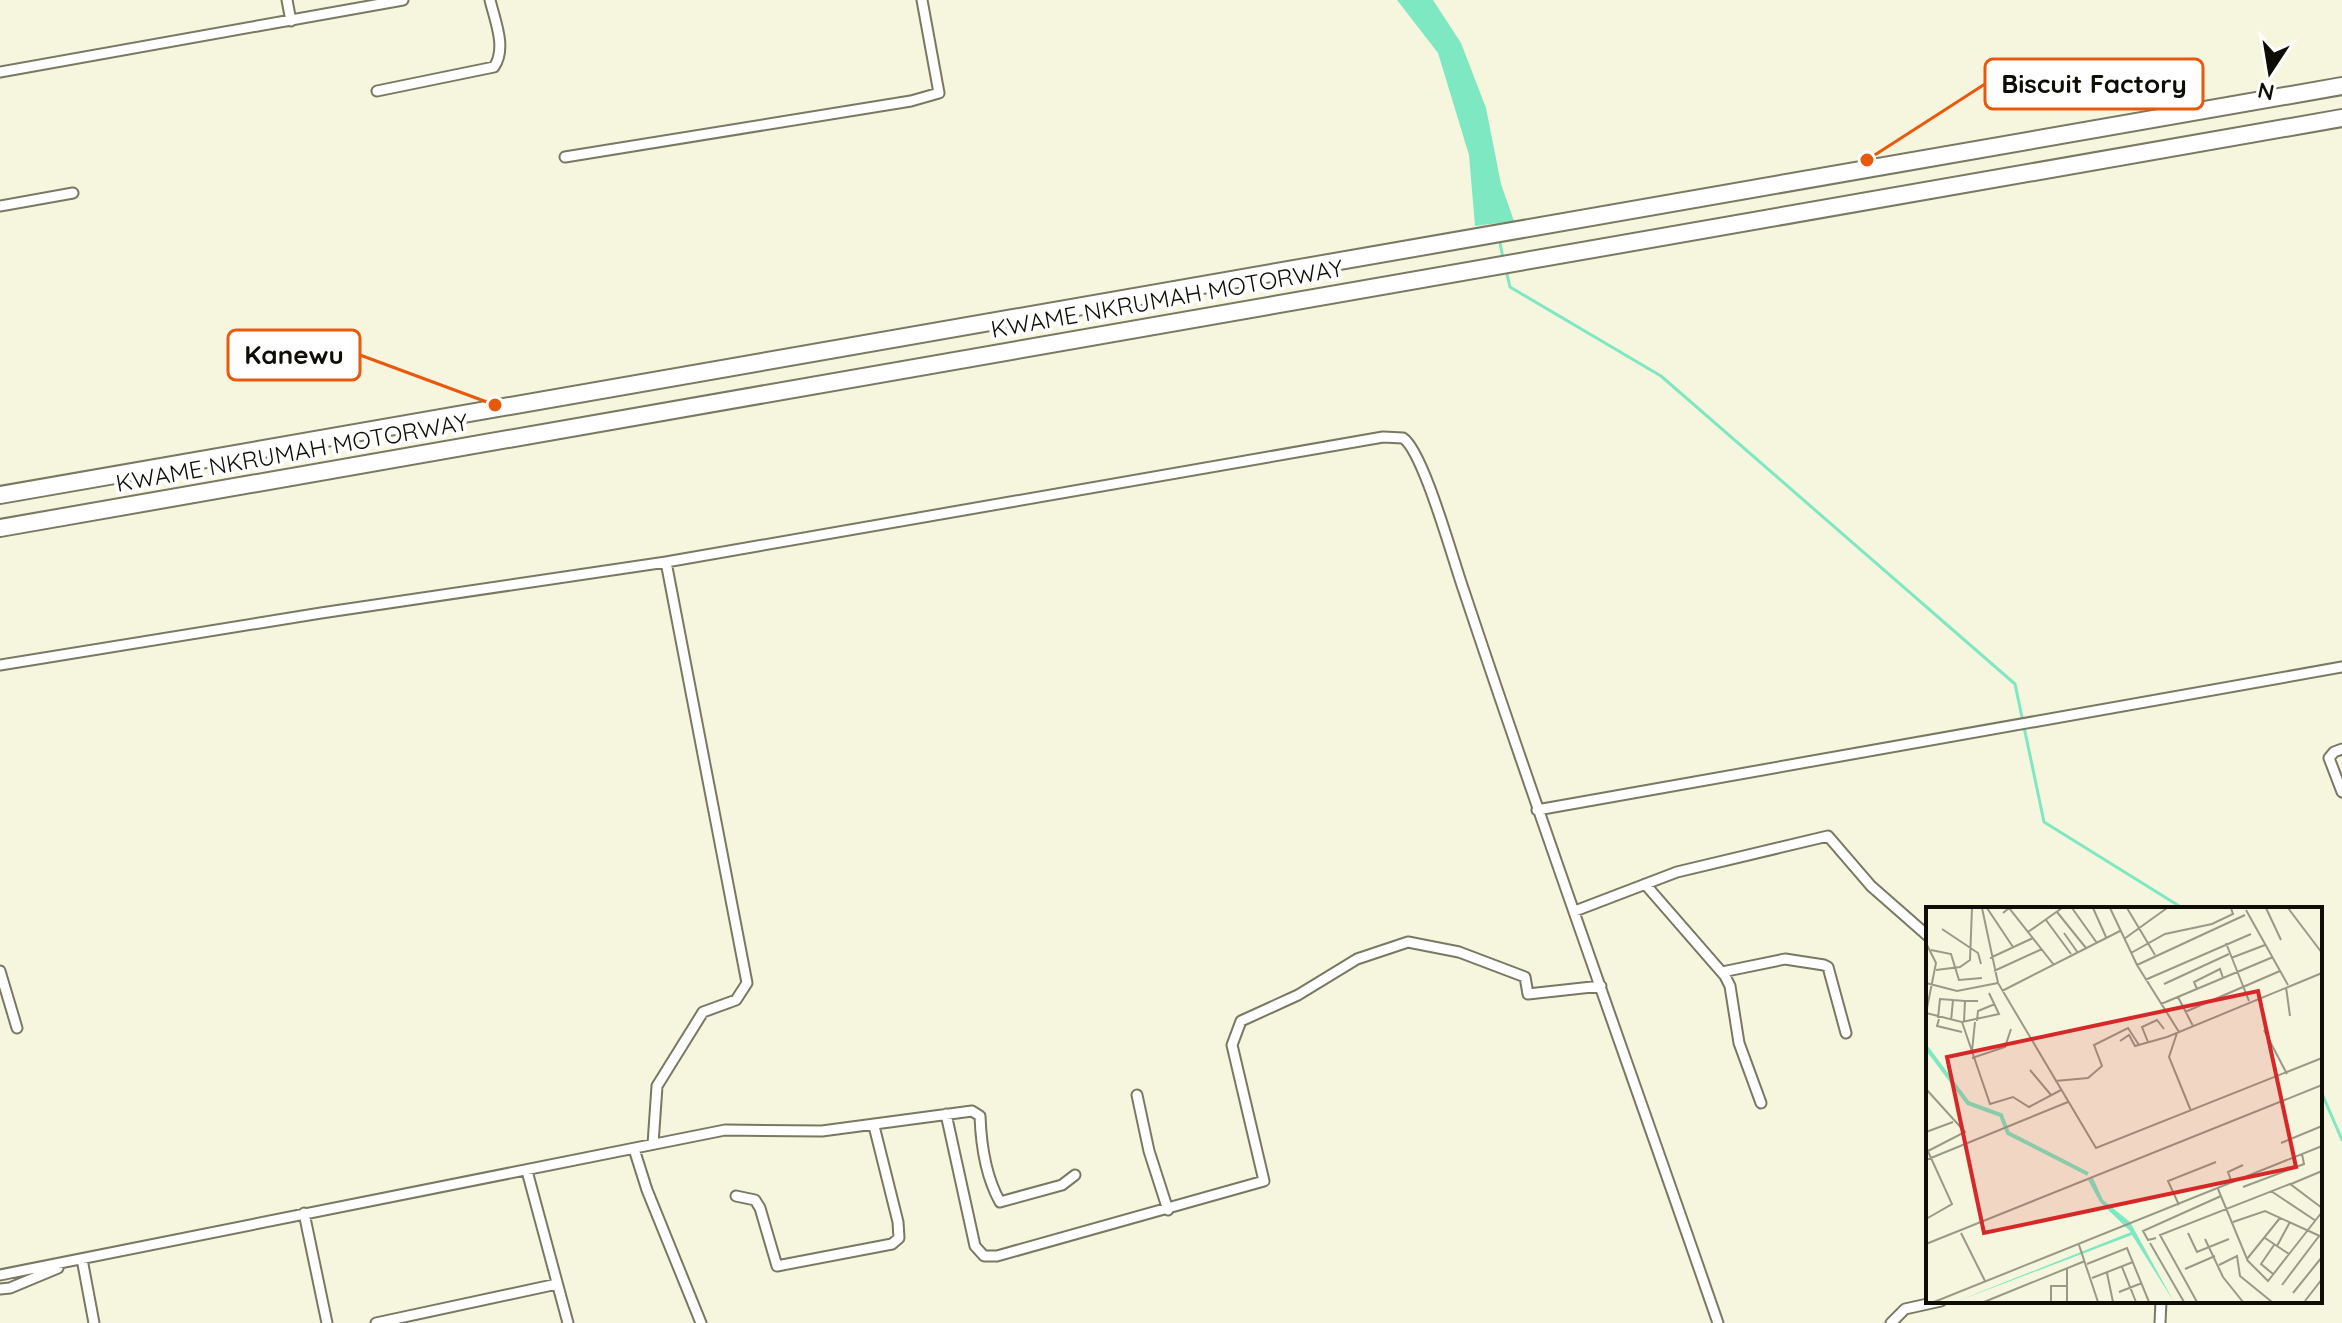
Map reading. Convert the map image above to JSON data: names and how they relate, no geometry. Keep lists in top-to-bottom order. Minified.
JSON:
{"streets":{"highway":["KWAME NKRUMAH MOTORWAY"]},"places":["Biscuit Factory","Kanewu"],"north":"bottom"}
